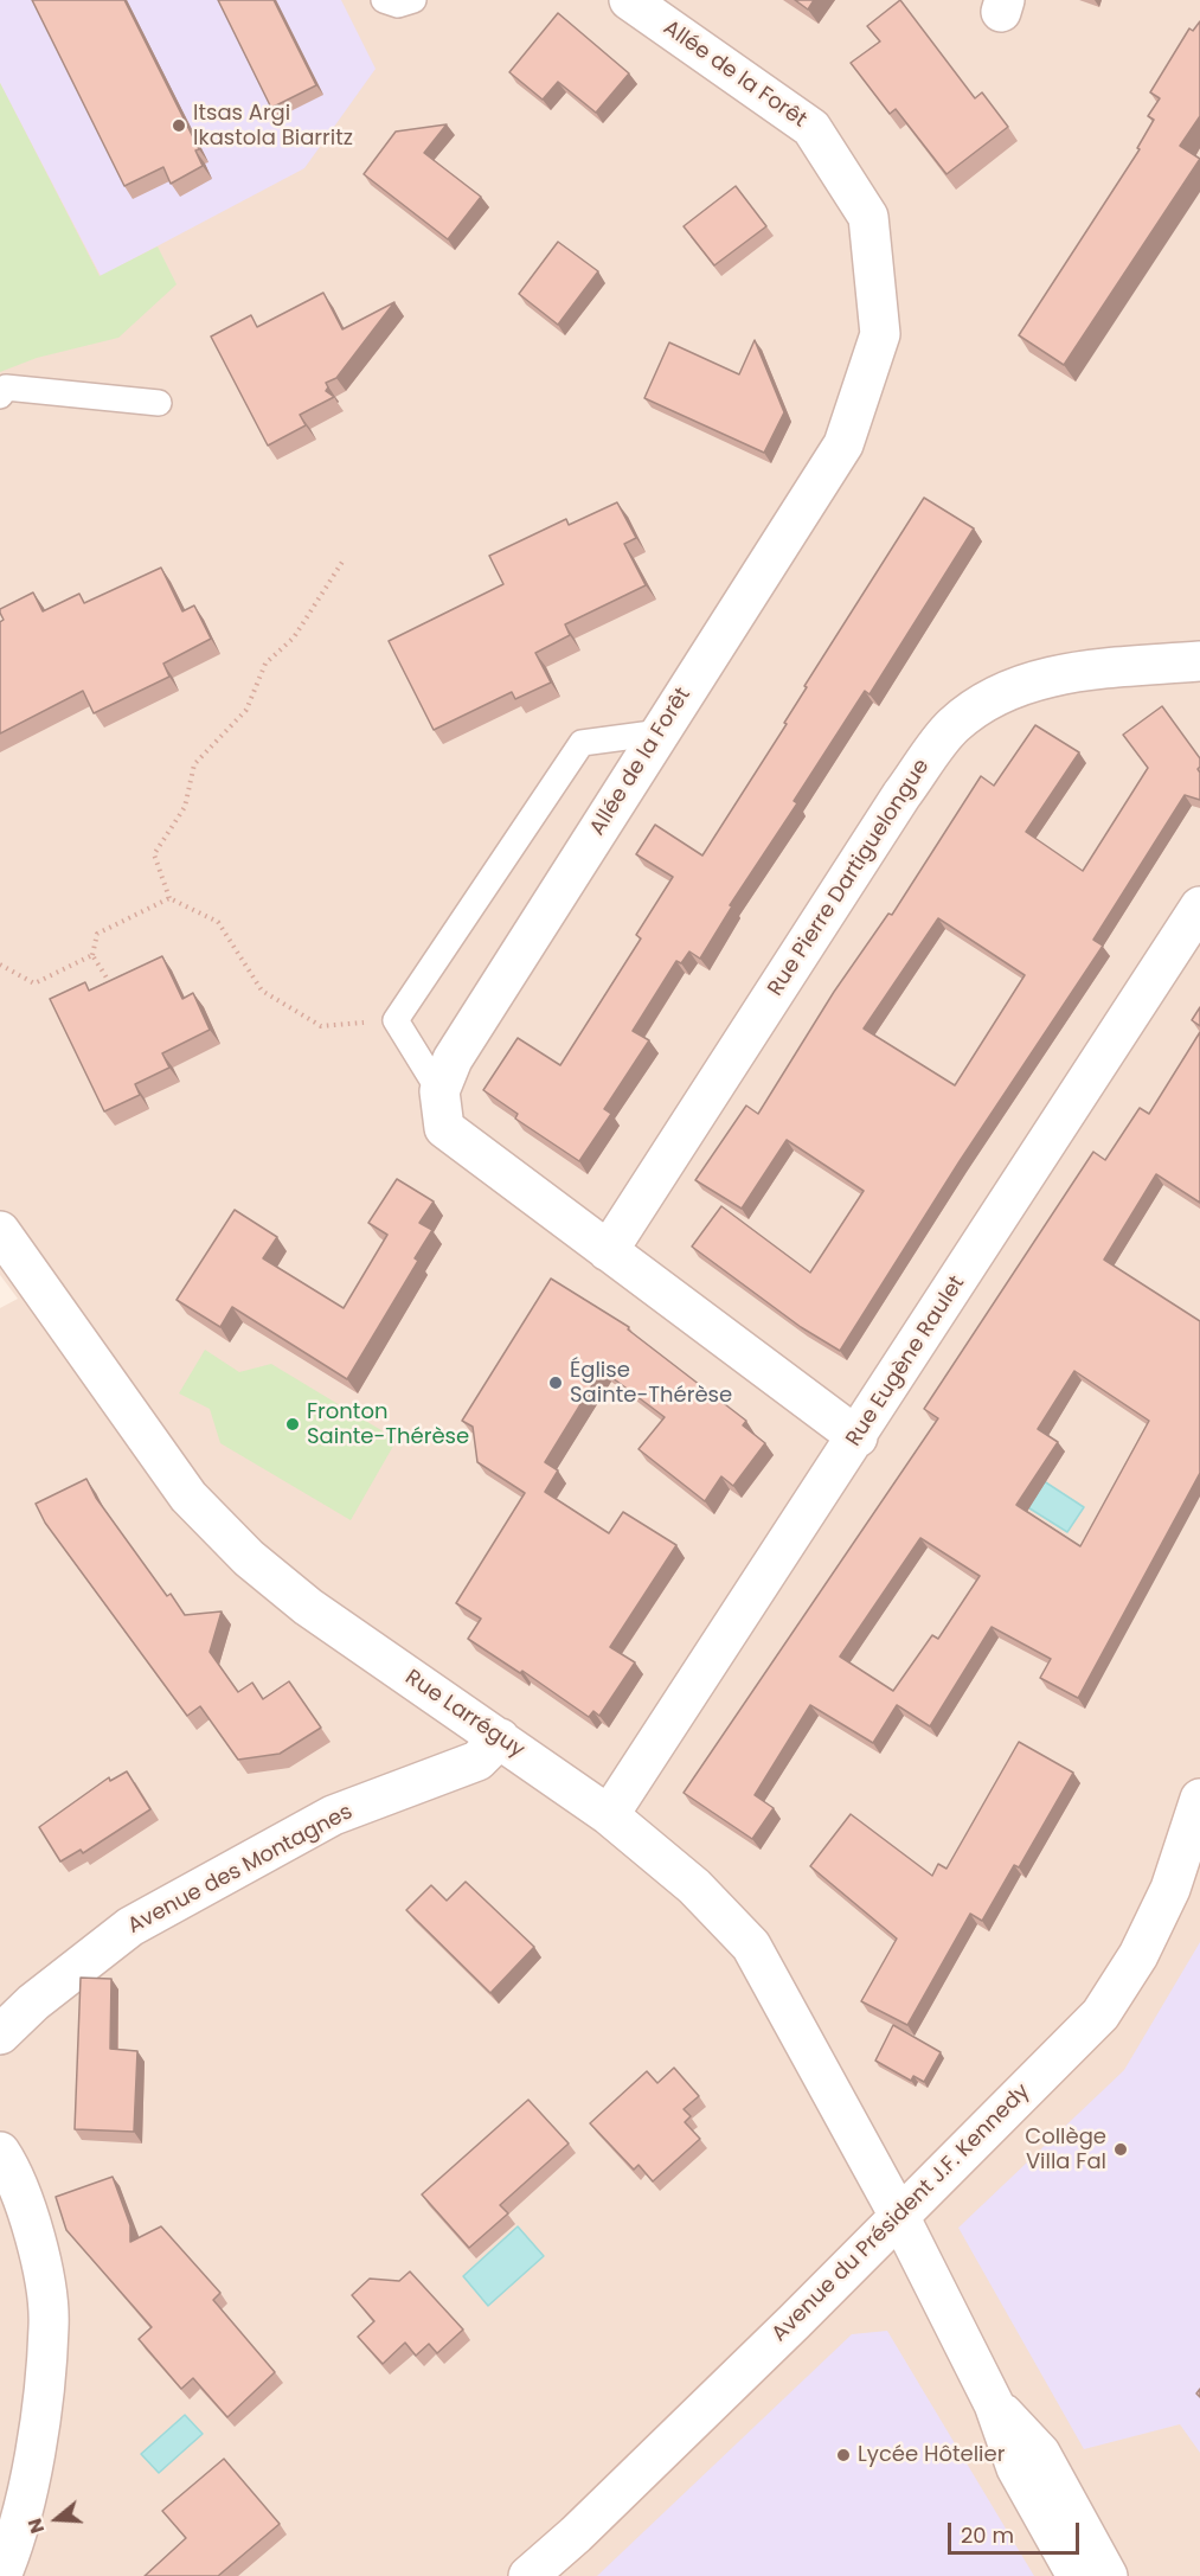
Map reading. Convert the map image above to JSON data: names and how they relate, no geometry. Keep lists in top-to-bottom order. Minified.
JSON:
{"streets":{"street":["Allée de la Forêt","Rue Pierre Dartiguelongue","Rue Eugène Raulet","Rue Larréguy","Avenue des Montagnes","Avenue du Président J.F. Kennedy"]},"crossings":[["Allée de la Forêt","Rue Pierre Dartiguelongue"],["Allée de la Forêt","Rue Eugène Raulet"],["Rue Eugène Raulet","Rue Larréguy"],["Rue Larréguy","Avenue des Montagnes"],["Rue Larréguy","Avenue du Président J.F. Kennedy"]],"places":["Itsas Argi Ikastola Biarritz","Église Sainte-Thérèse","Fronton Sainte-Thérèse","Collège Villa Fal","Lycée Hôtelier"],"scale_bar":"20 m","north":"left"}
